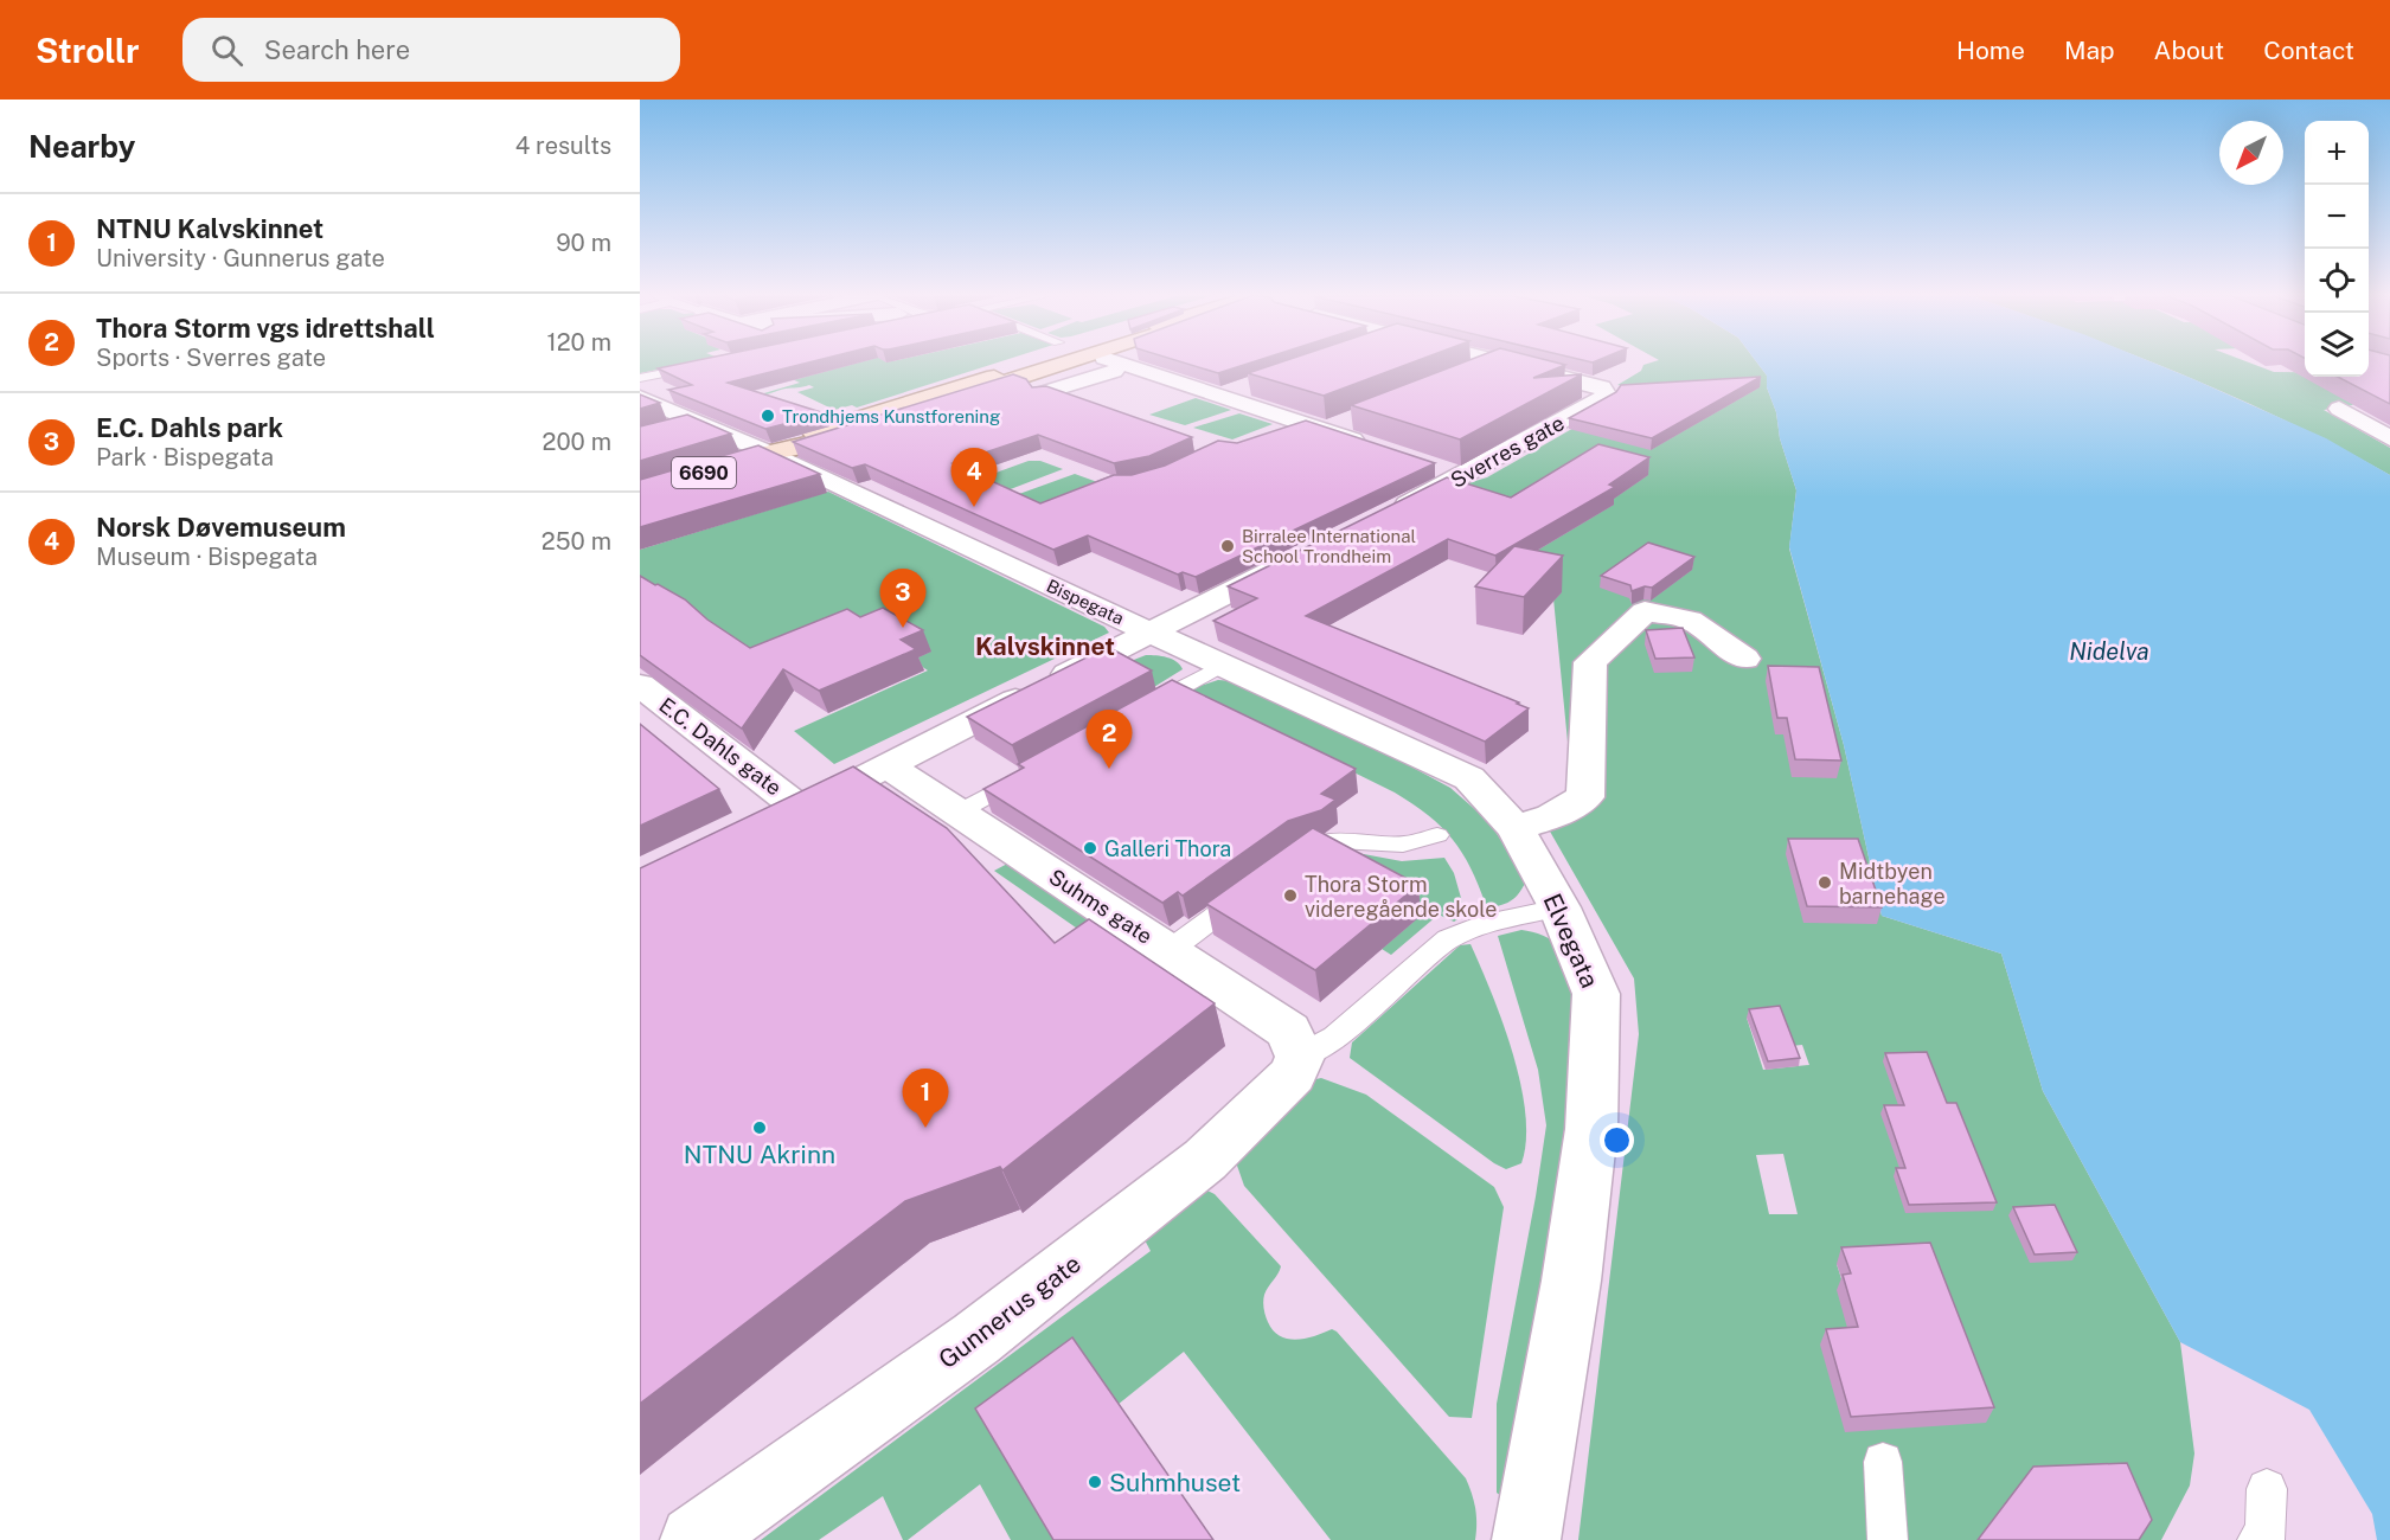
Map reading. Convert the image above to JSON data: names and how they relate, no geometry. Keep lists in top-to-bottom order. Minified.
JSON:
{"streets":{"main road":["6690"],"street":["Sverres gate","Bispegata","E.C. Dahls gate","Suhms gate","Elvegata","Gunnerus gate"]},"crossings":[["6690","Bispegata"],["Bispegata","Elvegata"],["Suhms gate","Gunnerus gate"]],"districts":["Kalvskinnet"],"water":["Nidelva"],"places":["Trondhjems Kunstforening","Birralee International School Trondheim","Galleri Thora","Midtbyen barnehage","Thora Storm videregående skole","NTNU Akrinn","Suhmhuset"],"north":"bottom left","page":{"header":"Strollr","search":"Search here","nav":["Home","Map","About","Contact"],"heading":["Nearby","4 results"],"map_buttons":["+","−"],"list":[{"mark":"1","name":"NTNU Kalvskinnet","note":"University · Gunnerus gate","value":"90 m"},{"mark":"2","name":"Thora Storm vgs idrettshall","note":"Sports · Sverres gate","value":"120 m"},{"mark":"3","name":"E.C. Dahls park","note":"Park · Bispegata","value":"200 m"},{"mark":"4","name":"Norsk Døvemuseum","note":"Museum · Bispegata","value":"250 m"}],"pins":["4","3","2","1"]}}
